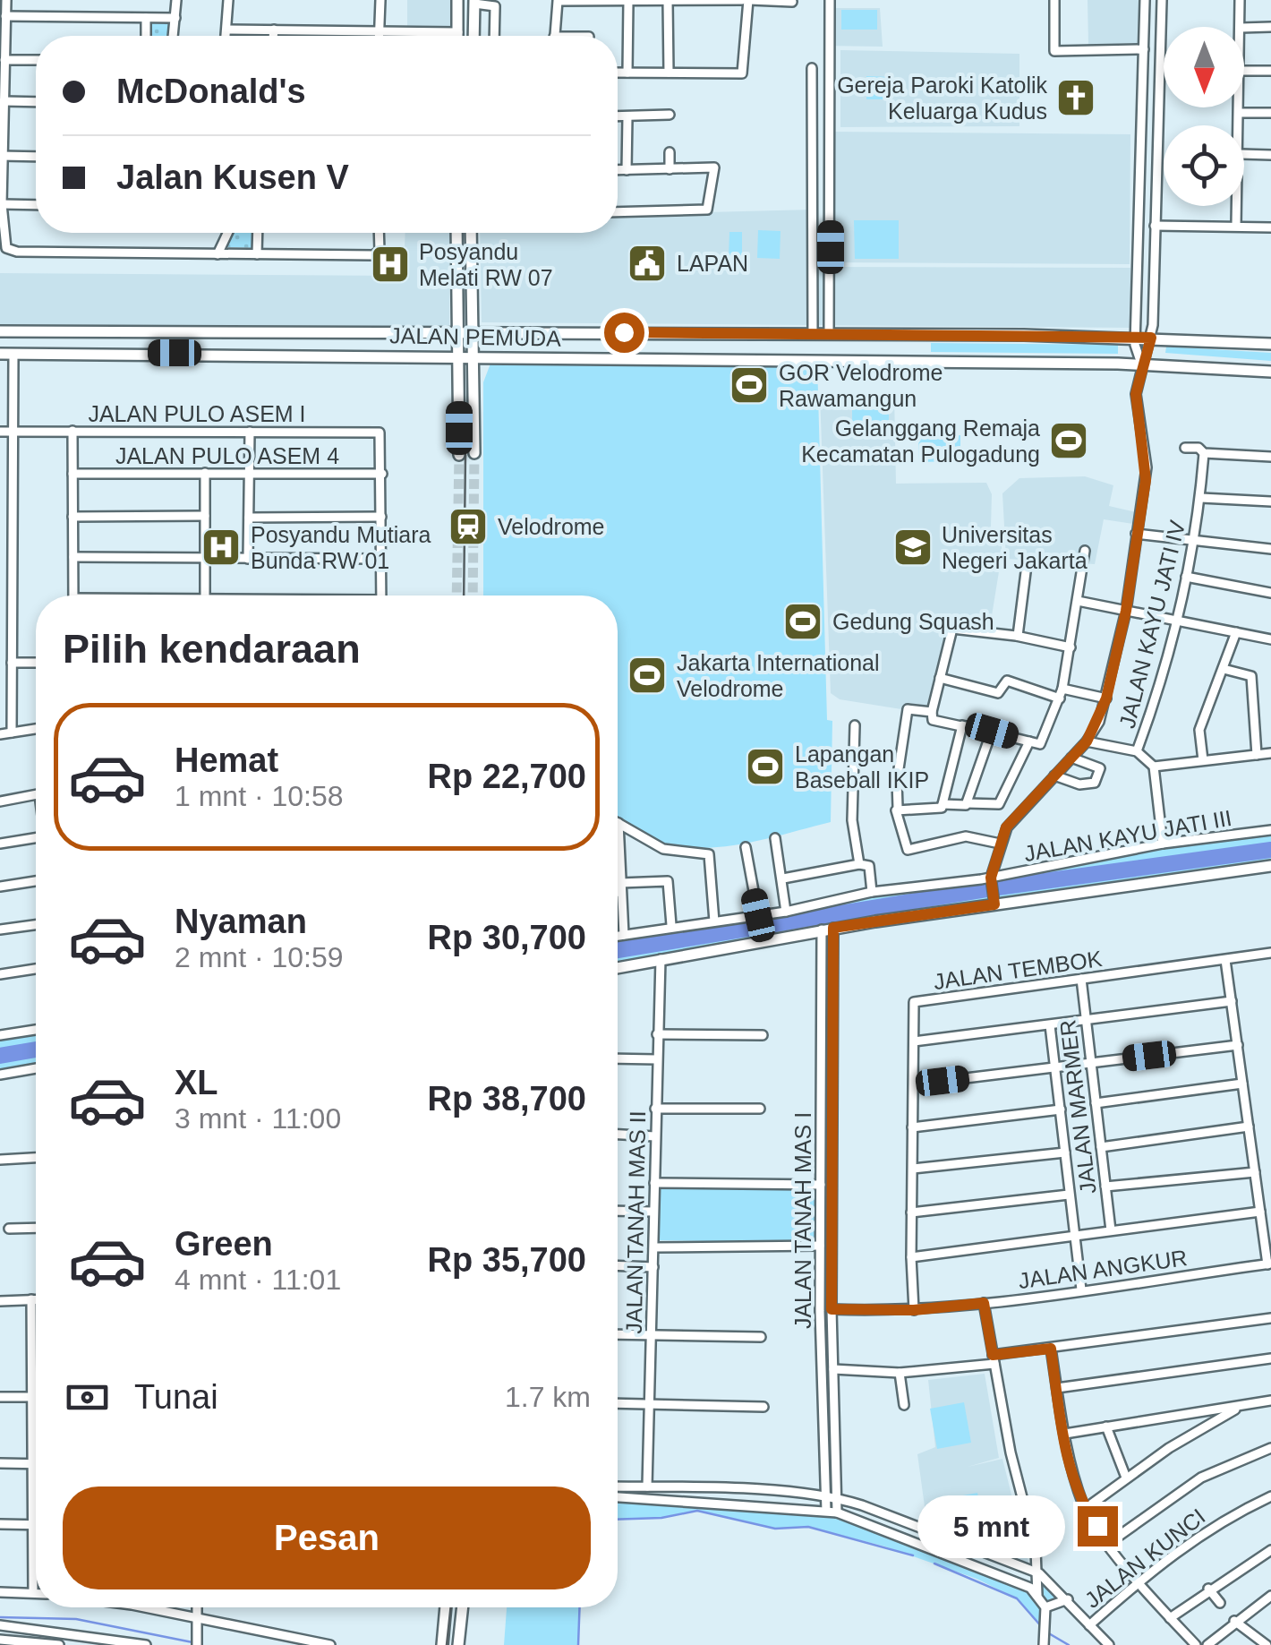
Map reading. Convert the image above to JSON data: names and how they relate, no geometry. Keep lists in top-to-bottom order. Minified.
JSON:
{"streets":{"main road":["JALAN PEMUDA"],"street":["JALAN PULO ASEM I","JALAN PULO ASEM 4","JALAN KAYU JATI IV","JALAN KAYU JATI III","JALAN TEMBOK","JALAN MARMER","JALAN TANAH MAS I","JALAN TANAH MAS II","JALAN ANGKUR","JALAN KUNCI"]},"crossings":[["JALAN PULO ASEM I","JALAN PULO ASEM 4"],["JALAN TEMBOK","JALAN MARMER"],["JALAN TEMBOK","JALAN ANGKUR"],["JALAN TANAH MAS I","JALAN ANGKUR"]],"places":{"church":["Gereja Paroki Katolik Keluarga Kudus"],"public building":["LAPAN"],"hospital":["Posyandu Melati RW 07","Posyandu Mutiara Bunda RW 01"],"sports":["GOR Velodrome Rawamangun","Gelanggang Remaja Kecamatan Pulogadung","Gedung Squash","Jakarta International Velodrome","Lapangan Baseball IKIP"],"station":["Velodrome"],"school or university":["Universitas Negeri Jakarta"]},"north":"bottom","page":{"banner":["McDonald's","Jalan Kusen V"],"heading":"Pilih kendaraan","list":[{"name":"Hemat","note":"1 mnt · 10:58","value":"Rp 22,700"},{"name":"Nyaman","note":"2 mnt · 10:59","value":"Rp 30,700"},{"name":"XL","note":"3 mnt · 11:00","value":"Rp 38,700"},{"name":"Green","note":"4 mnt · 11:01","value":"Rp 35,700"}],"pay":["Tunai","1.7 km"],"buttons":"Pesan","bubble":"5 mnt"}}
